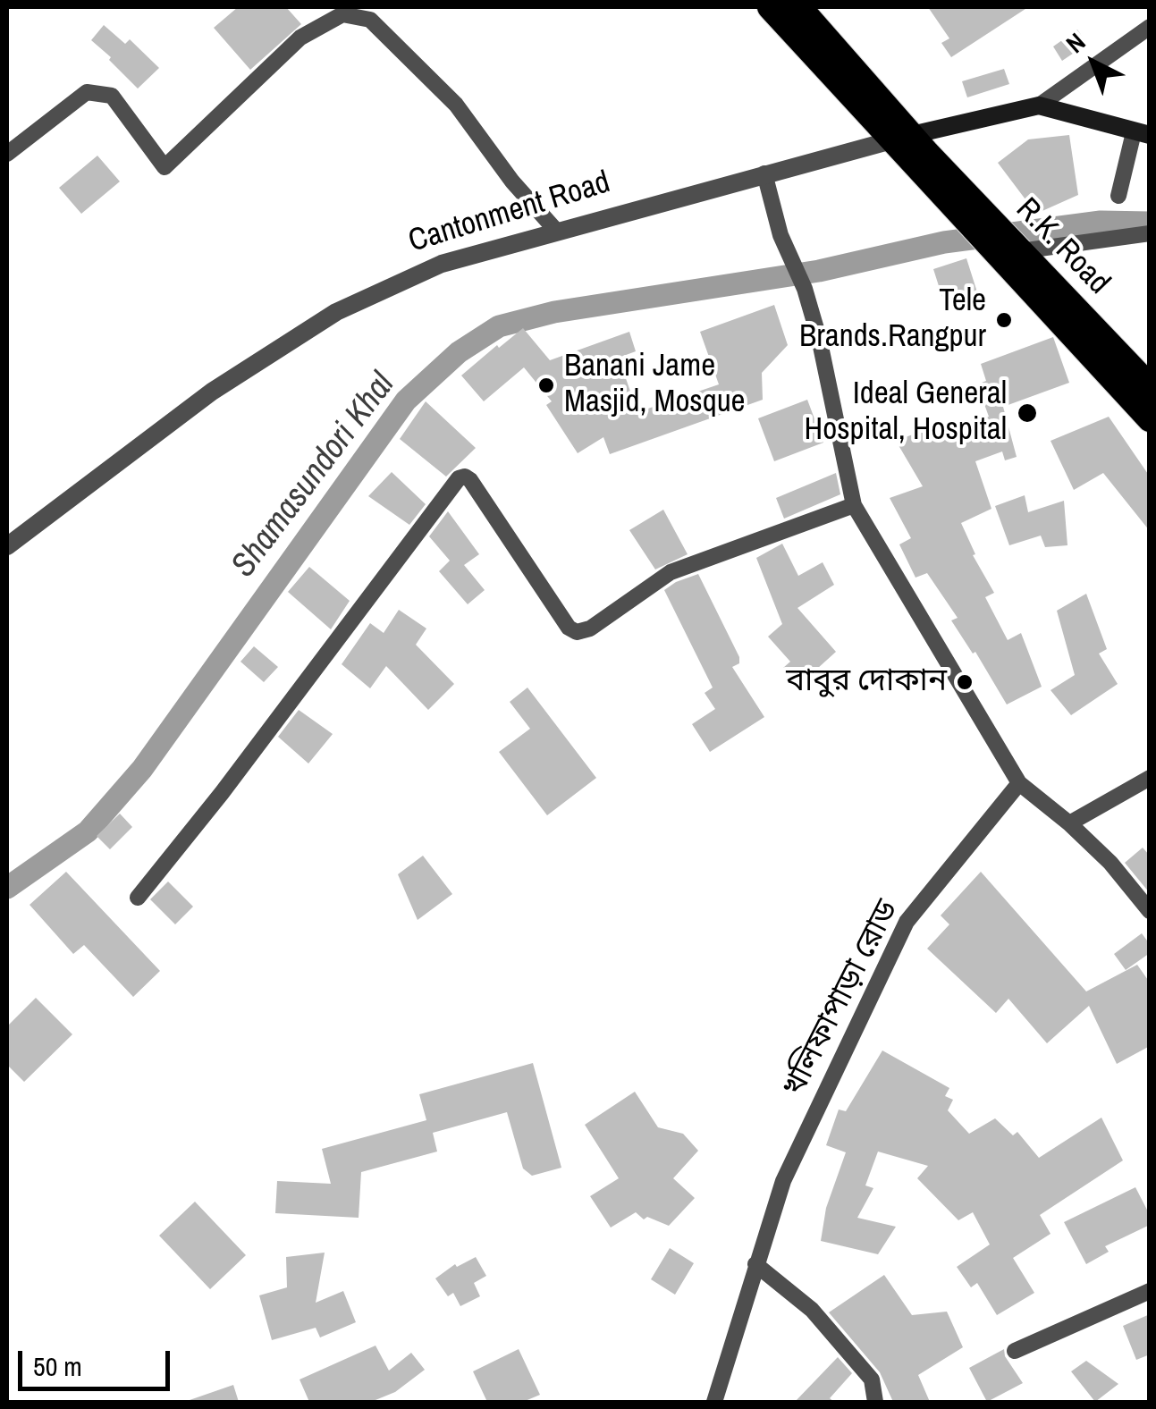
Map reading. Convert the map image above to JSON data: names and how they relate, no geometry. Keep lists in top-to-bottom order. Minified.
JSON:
{"streets":{"highway":["R.K. Road"],"main road":["Cantonment Road"],"street":["খলিফাপাড়া রোড"]},"water":["Shamasundori Khal"],"places":["Tele Brands.Rangpur","Banani Jame Masjid, Mosque","Ideal General Hospital, Hospital","বাবুর দোকান"],"scale_bar":"50 m","north":"top left"}
